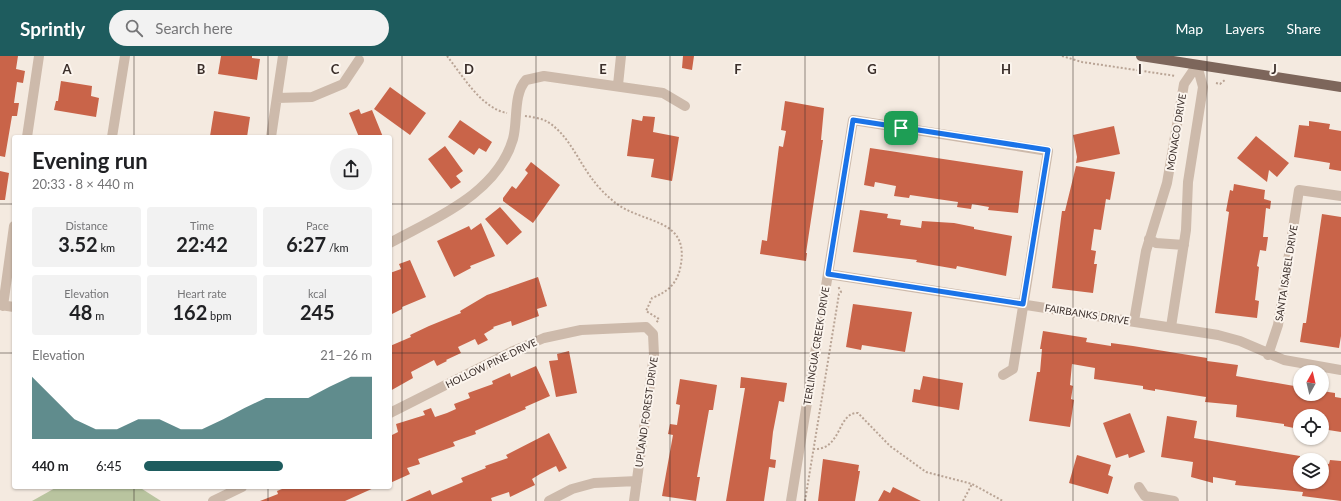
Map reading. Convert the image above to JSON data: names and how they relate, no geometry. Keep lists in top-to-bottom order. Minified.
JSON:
{"streets":{"street":["MONACO DRIVE","SANTA ISABEL DRIVE","FAIRBANKS DRIVE","TERLINGUA CREEK DRIVE","HOLLOW PINE DRIVE","UPLAND FOREST DRIVE"]},"crossings":[["MONACO DRIVE","FAIRBANKS DRIVE"],["SANTA ISABEL DRIVE","FAIRBANKS DRIVE"],["FAIRBANKS DRIVE","TERLINGUA CREEK DRIVE"],["HOLLOW PINE DRIVE","UPLAND FOREST DRIVE"]],"north":"top","page":{"header":"Sprintly","search":"Search here","nav":["Map","Layers","Share"],"heading":["Evening run","20:33 · 8 × 440 m"],"stats":[["Distance","3.52 km"],["Time","22:42"],["Pace","6:27 /km"],["Elevation","48 m"],["Heart rate","162 bpm"],["kcal","245"]],"chart":["Elevation","21–26 m"],"list":[{"name":"440 m","note":"6:45"}]},"grid":{"columns":["A","B","C","D","E","F","G","H","I","J"]}}
